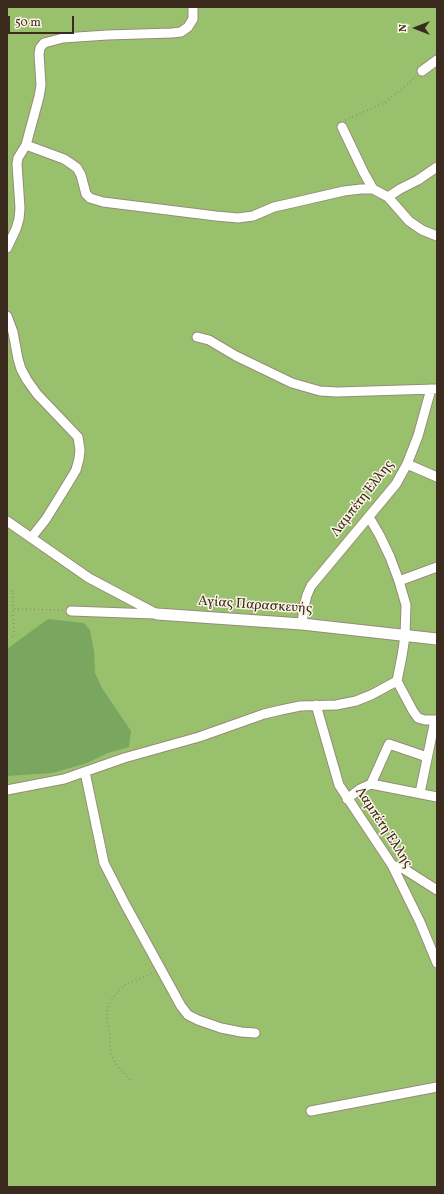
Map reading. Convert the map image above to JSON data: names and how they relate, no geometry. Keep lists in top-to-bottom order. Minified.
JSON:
{"streets":{"street":["Λαμπέτη Έλλης","Αγίας Παρασκευής"]},"crossings":[["Λαμπέτη Έλλης","Αγίας Παρασκευής"]],"scale_bar":"50 m","north":"left"}
